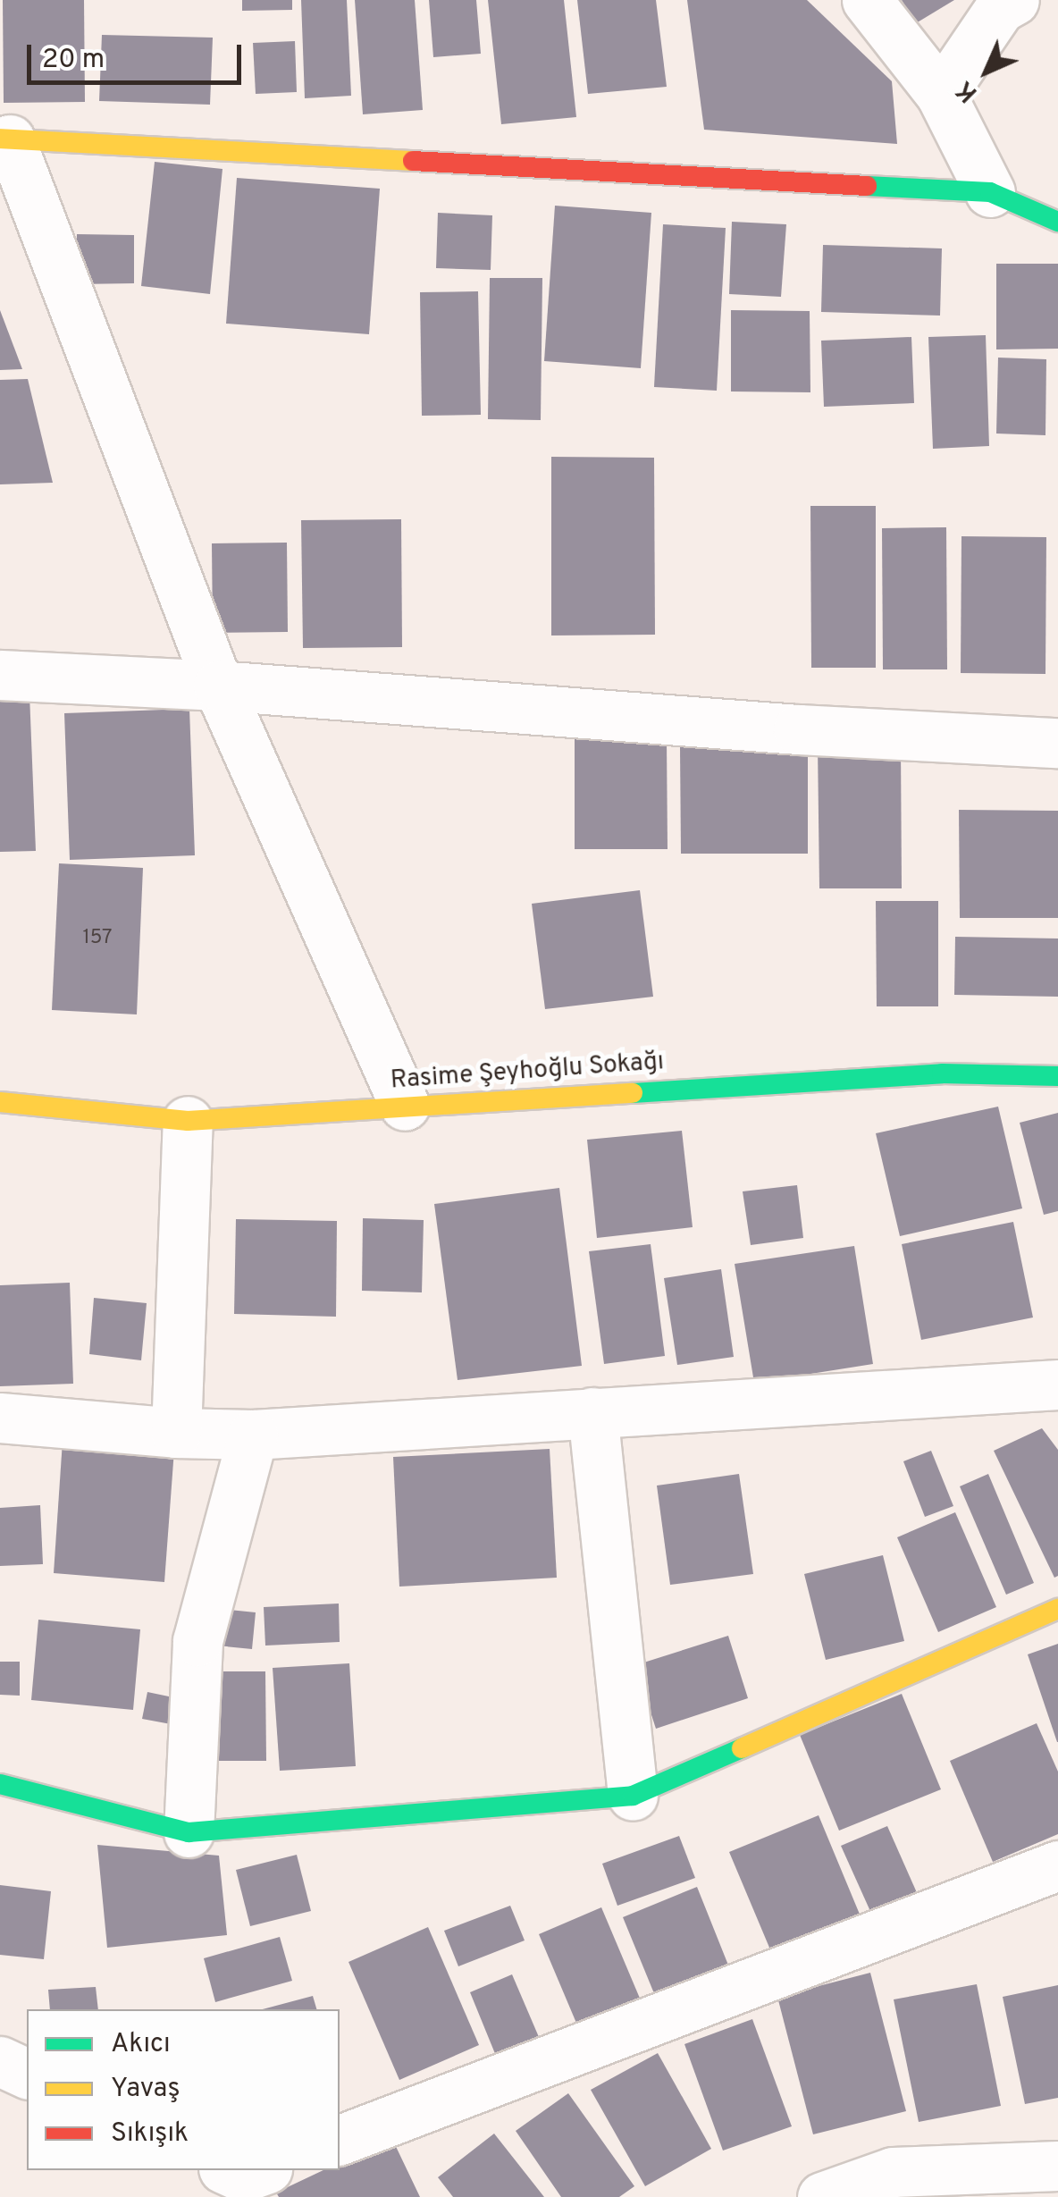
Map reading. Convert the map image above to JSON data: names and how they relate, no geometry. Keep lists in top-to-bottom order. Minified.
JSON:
{"streets":{"street":["Rasime Şeyhoğlu Sokağı"]},"house_numbers":["157"],"legend":["Akıcı","Yavaş","Sıkışık"],"scale_bar":"20 m","north":"bottom left"}
